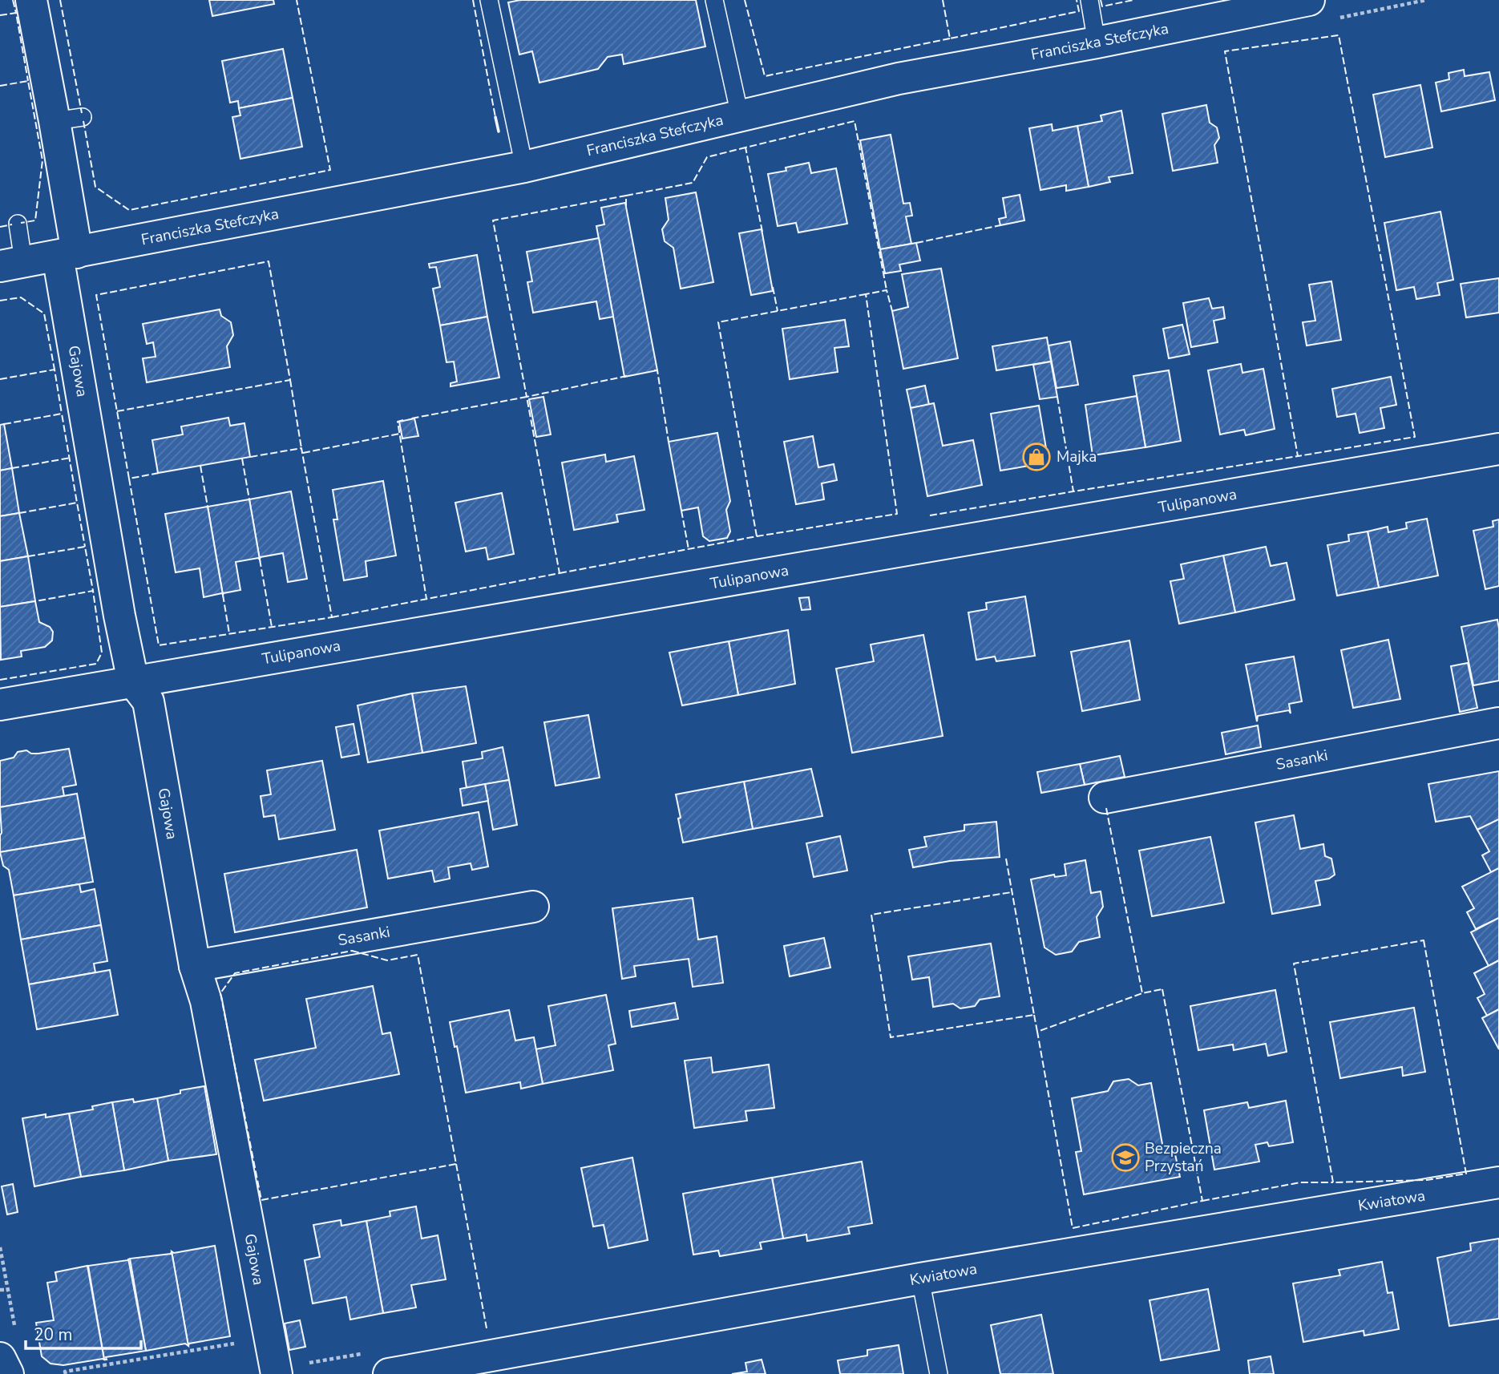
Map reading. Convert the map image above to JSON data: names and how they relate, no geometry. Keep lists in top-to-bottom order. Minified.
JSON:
{"streets":{"street":["Franciszka Stefczyka","Gajowa","Tulipanowa","Sasanki","Kwiatowa"]},"crossings":[["Franciszka Stefczyka","Gajowa"],["Gajowa","Tulipanowa"],["Gajowa","Sasanki"]],"places":{"shop":["Majka"],"school or university":["Bezpieczna Przystań"]},"scale_bar":"20 m"}
